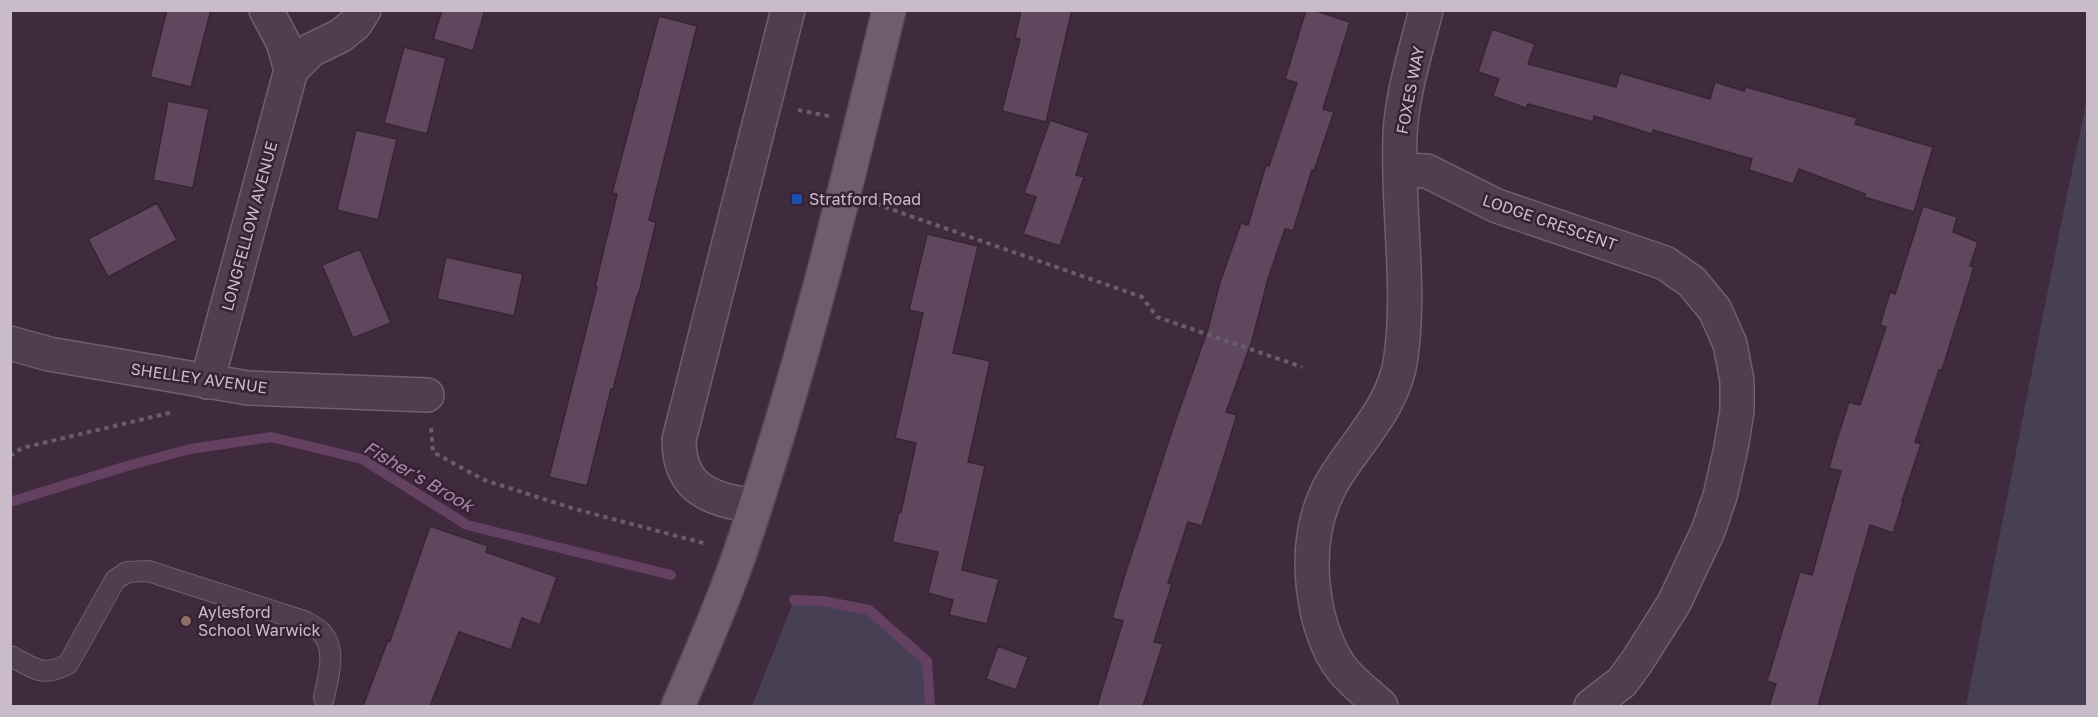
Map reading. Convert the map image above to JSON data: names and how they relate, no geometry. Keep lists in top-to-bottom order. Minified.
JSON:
{"streets":{"street":["FOXES WAY","LODGE CRESCENT","LONGFELLOW AVENUE","SHELLEY AVENUE"]},"crossings":[["FOXES WAY","LODGE CRESCENT"],["LONGFELLOW AVENUE","SHELLEY AVENUE"]],"water":["Fisher's Brook"],"places":{"transit":["Stratford Road"],"other":["Aylesford School Warwick"]}}
